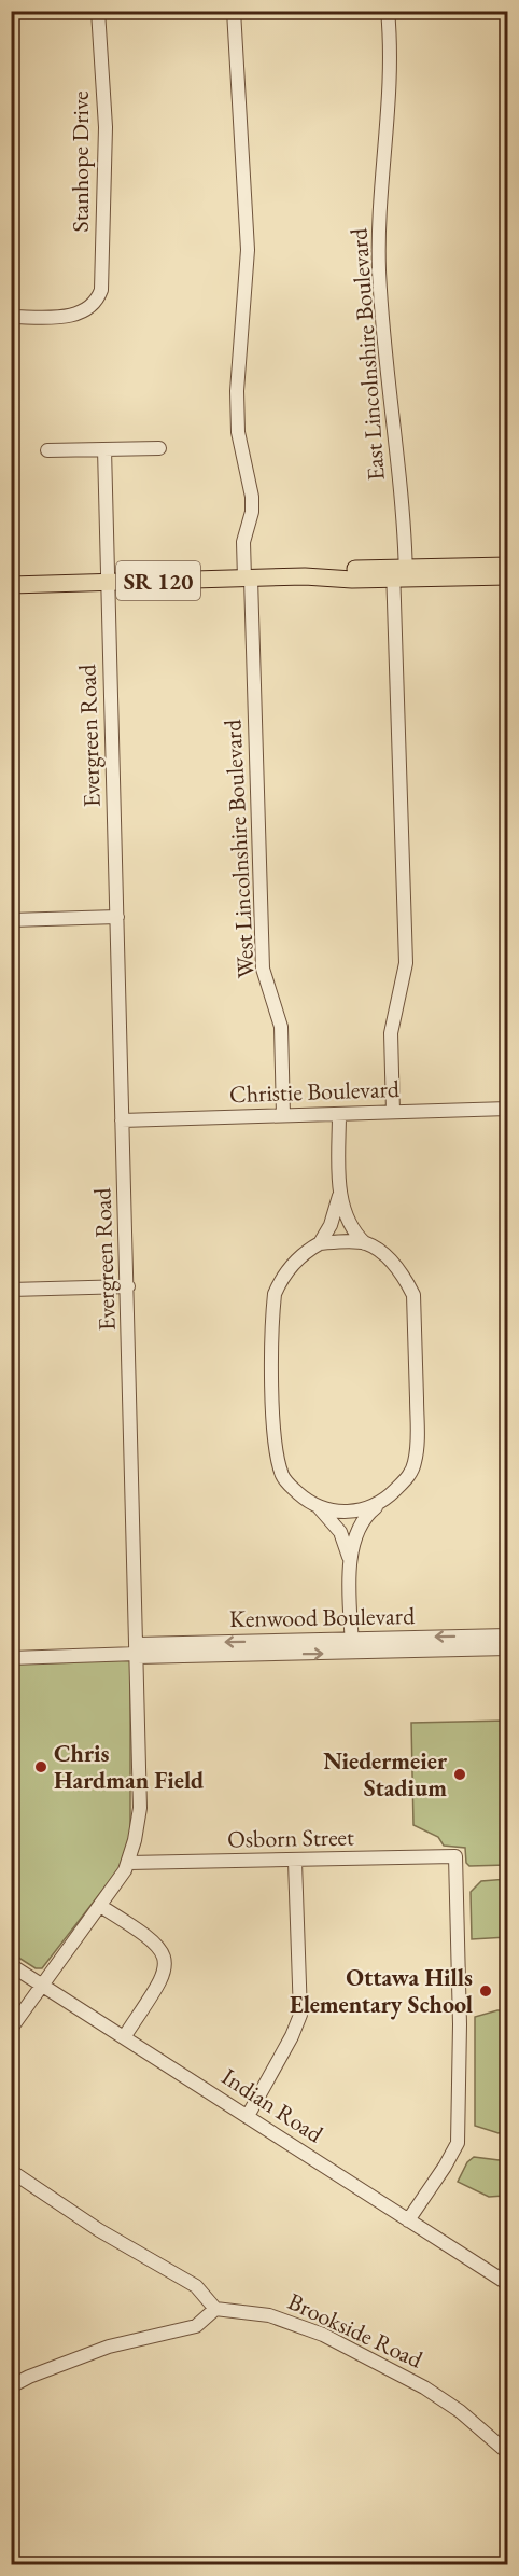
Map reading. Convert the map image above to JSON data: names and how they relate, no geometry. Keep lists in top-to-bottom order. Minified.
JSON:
{"streets":{"main road":["SR 120"],"street":["Stanhope Drive","East Lincolnshire Boulevard","Evergreen Road","West Lincolnshire Boulevard","Christie Boulevard","Kenwood Boulevard","Osborn Street","Indian Road","Brookside Road"]},"crossings":[["East Lincolnshire Boulevard","SR 120"],["East Lincolnshire Boulevard","Christie Boulevard"],["SR 120","Evergreen Road"],["SR 120","West Lincolnshire Boulevard"],["Evergreen Road","Christie Boulevard"],["Evergreen Road","Kenwood Boulevard"],["Evergreen Road","Osborn Street"],["Evergreen Road","Indian Road"],["West Lincolnshire Boulevard","Christie Boulevard"],["Osborn Street","Indian Road"]],"places":["Chris Hardman Field","Niedermeier Stadium","Ottawa Hills Elementary School"]}
